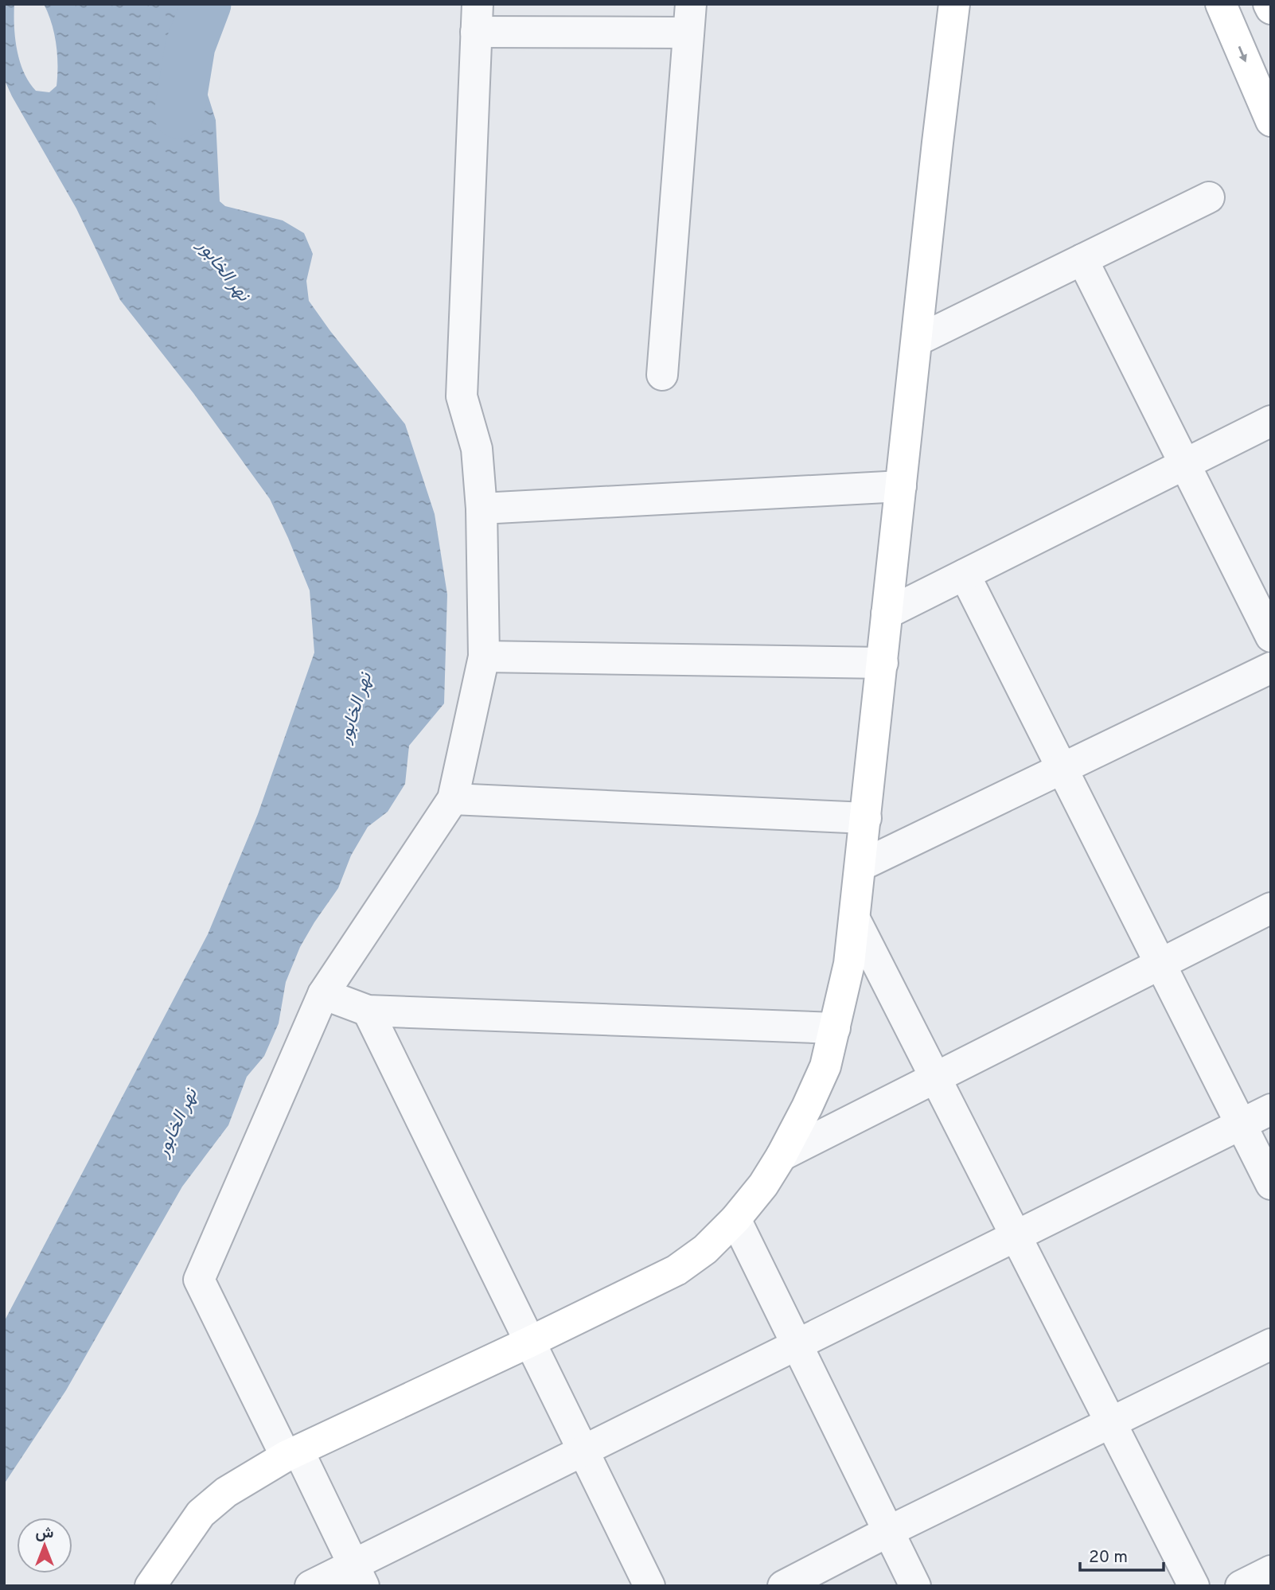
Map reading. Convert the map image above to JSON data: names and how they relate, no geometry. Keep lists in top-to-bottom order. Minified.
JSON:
{"water":["نهر الخابور"],"scale_bar":"20 m","north":"top"}
